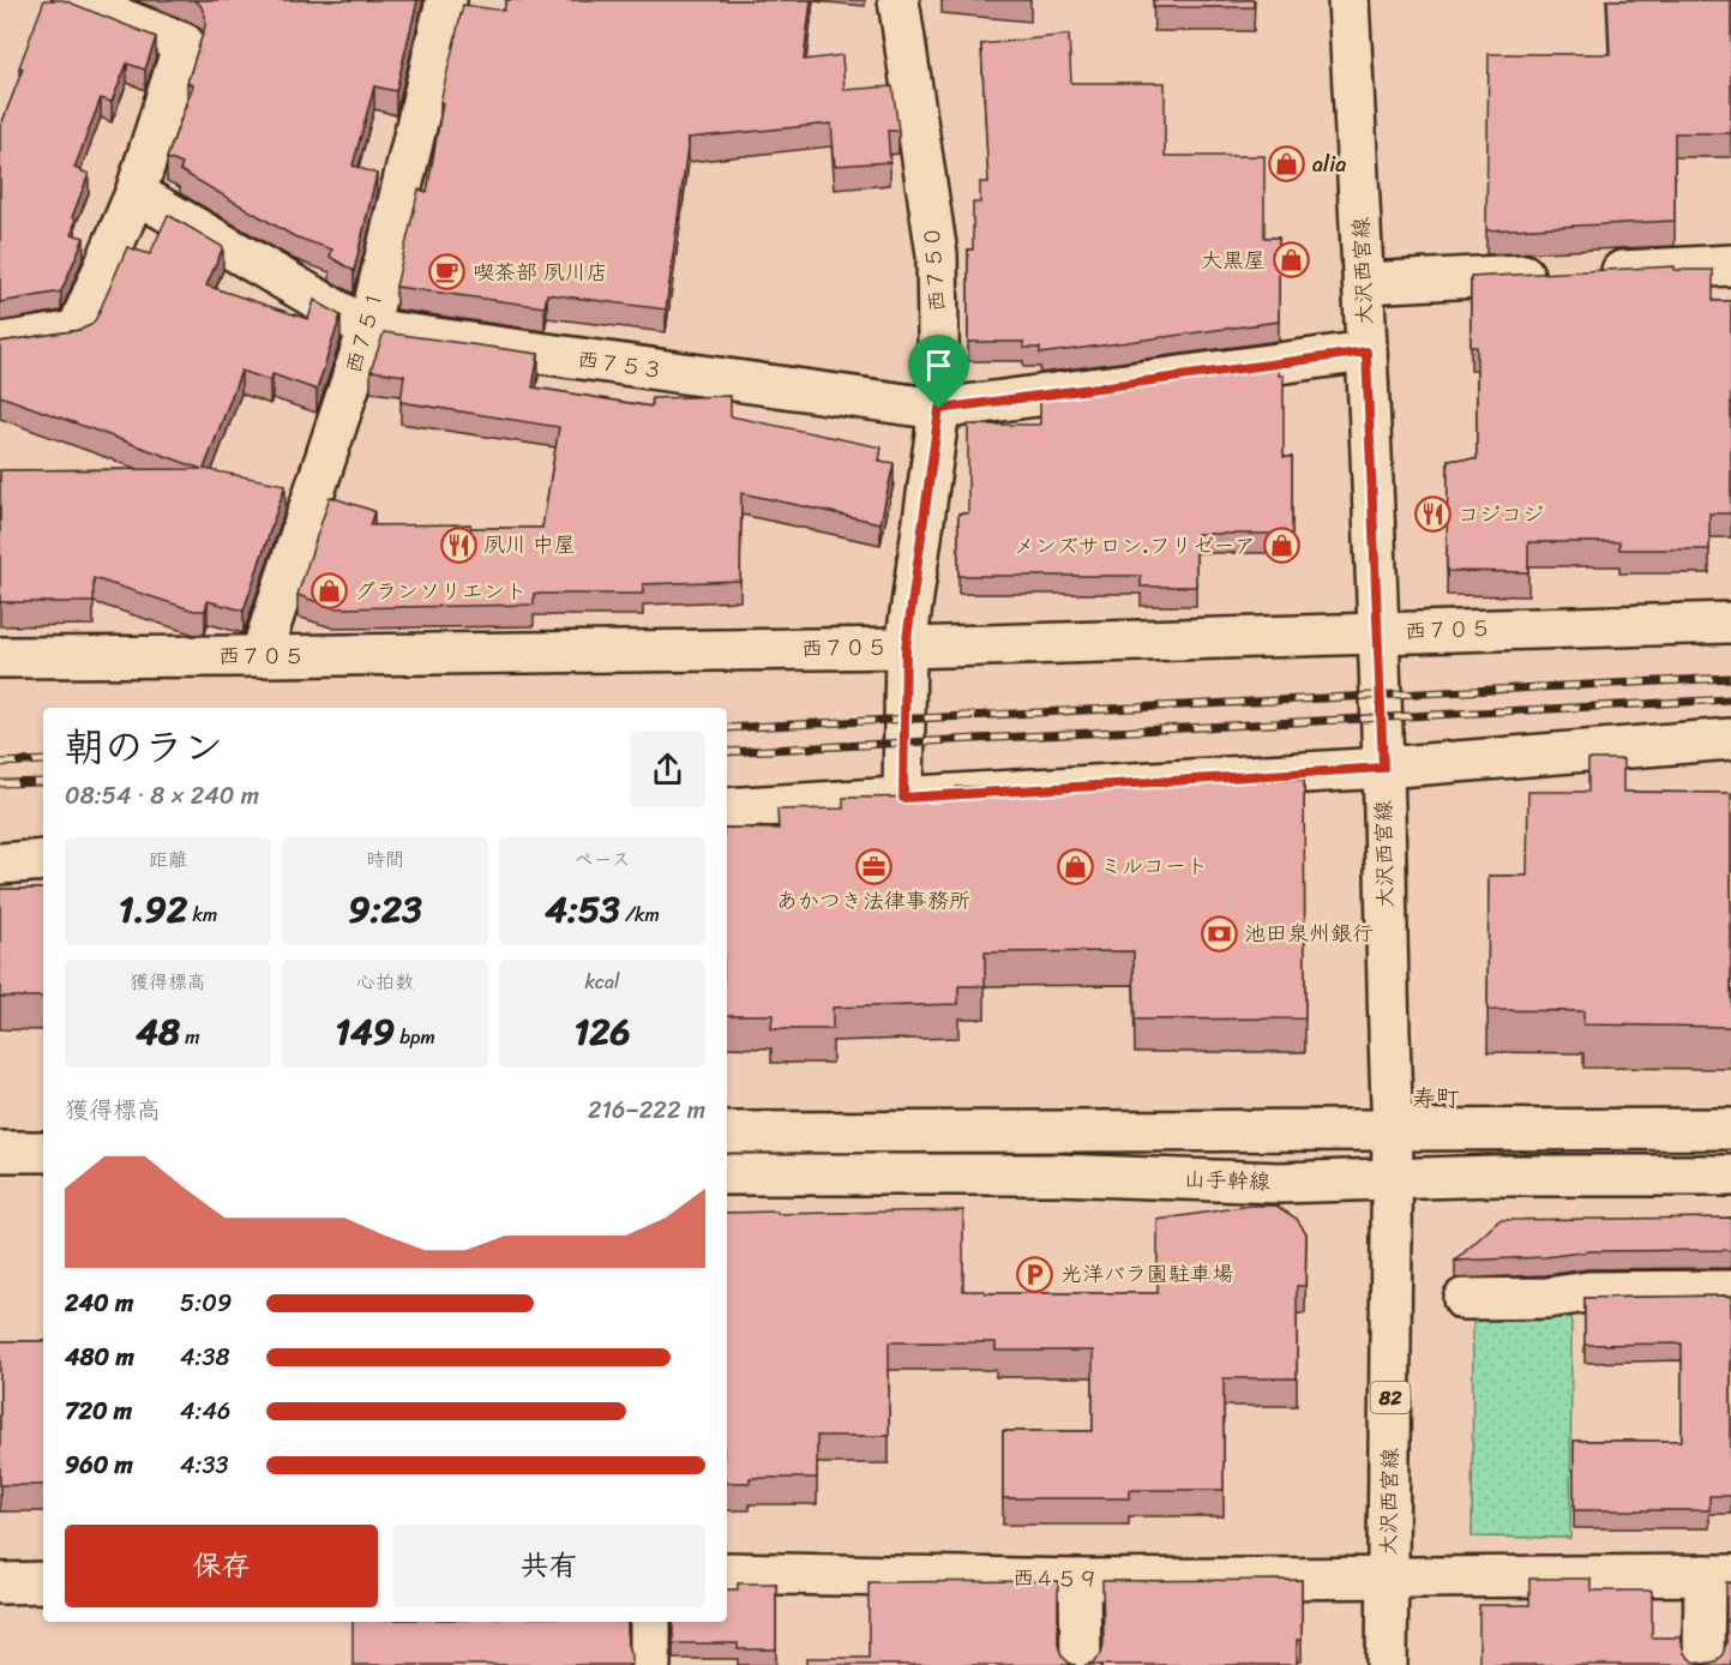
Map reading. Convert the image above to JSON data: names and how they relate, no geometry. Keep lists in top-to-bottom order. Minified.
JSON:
{"streets":{"street":["西７５０","大沢西宮線","西７５１","西７５３","西７０５","山手幹線","82","西４５９"]},"crossings":[["西７５０","西７５３"],["西７５０","西７０５"],["大沢西宮線","西７５３"],["大沢西宮線","西７０５"],["大沢西宮線","山手幹線"],["大沢西宮線","西４５９"],["西７５１","西７５３"],["西７５１","西７０５"]],"districts":["寿町"],"places":{"shop":["alia","大黒屋","メンズサロン.フリゼーア","グランソリエント","ミルコート"],"cafe":["喫茶部 夙川店"],"restaurant":["コジコジ","夙川 中屋"],"office":["あかつき法律事務所"],"bank":["池田泉州銀行"],"parking":["光洋バラ園駐車場"]},"page":{"heading":["朝のラン","08:54 · 8 × 240 m"],"stats":[["距離","1.92 km"],["時間","9:23"],["ペース","4:53 /km"],["獲得標高","48 m"],["心拍数","149 bpm"],["kcal","126"]],"chart":["獲得標高","216–222 m"],"list":[{"name":"240 m","note":"5:09"},{"name":"480 m","note":"4:38"},{"name":"720 m","note":"4:46"},{"name":"960 m","note":"4:33"}],"buttons":["保存","共有"]}}
